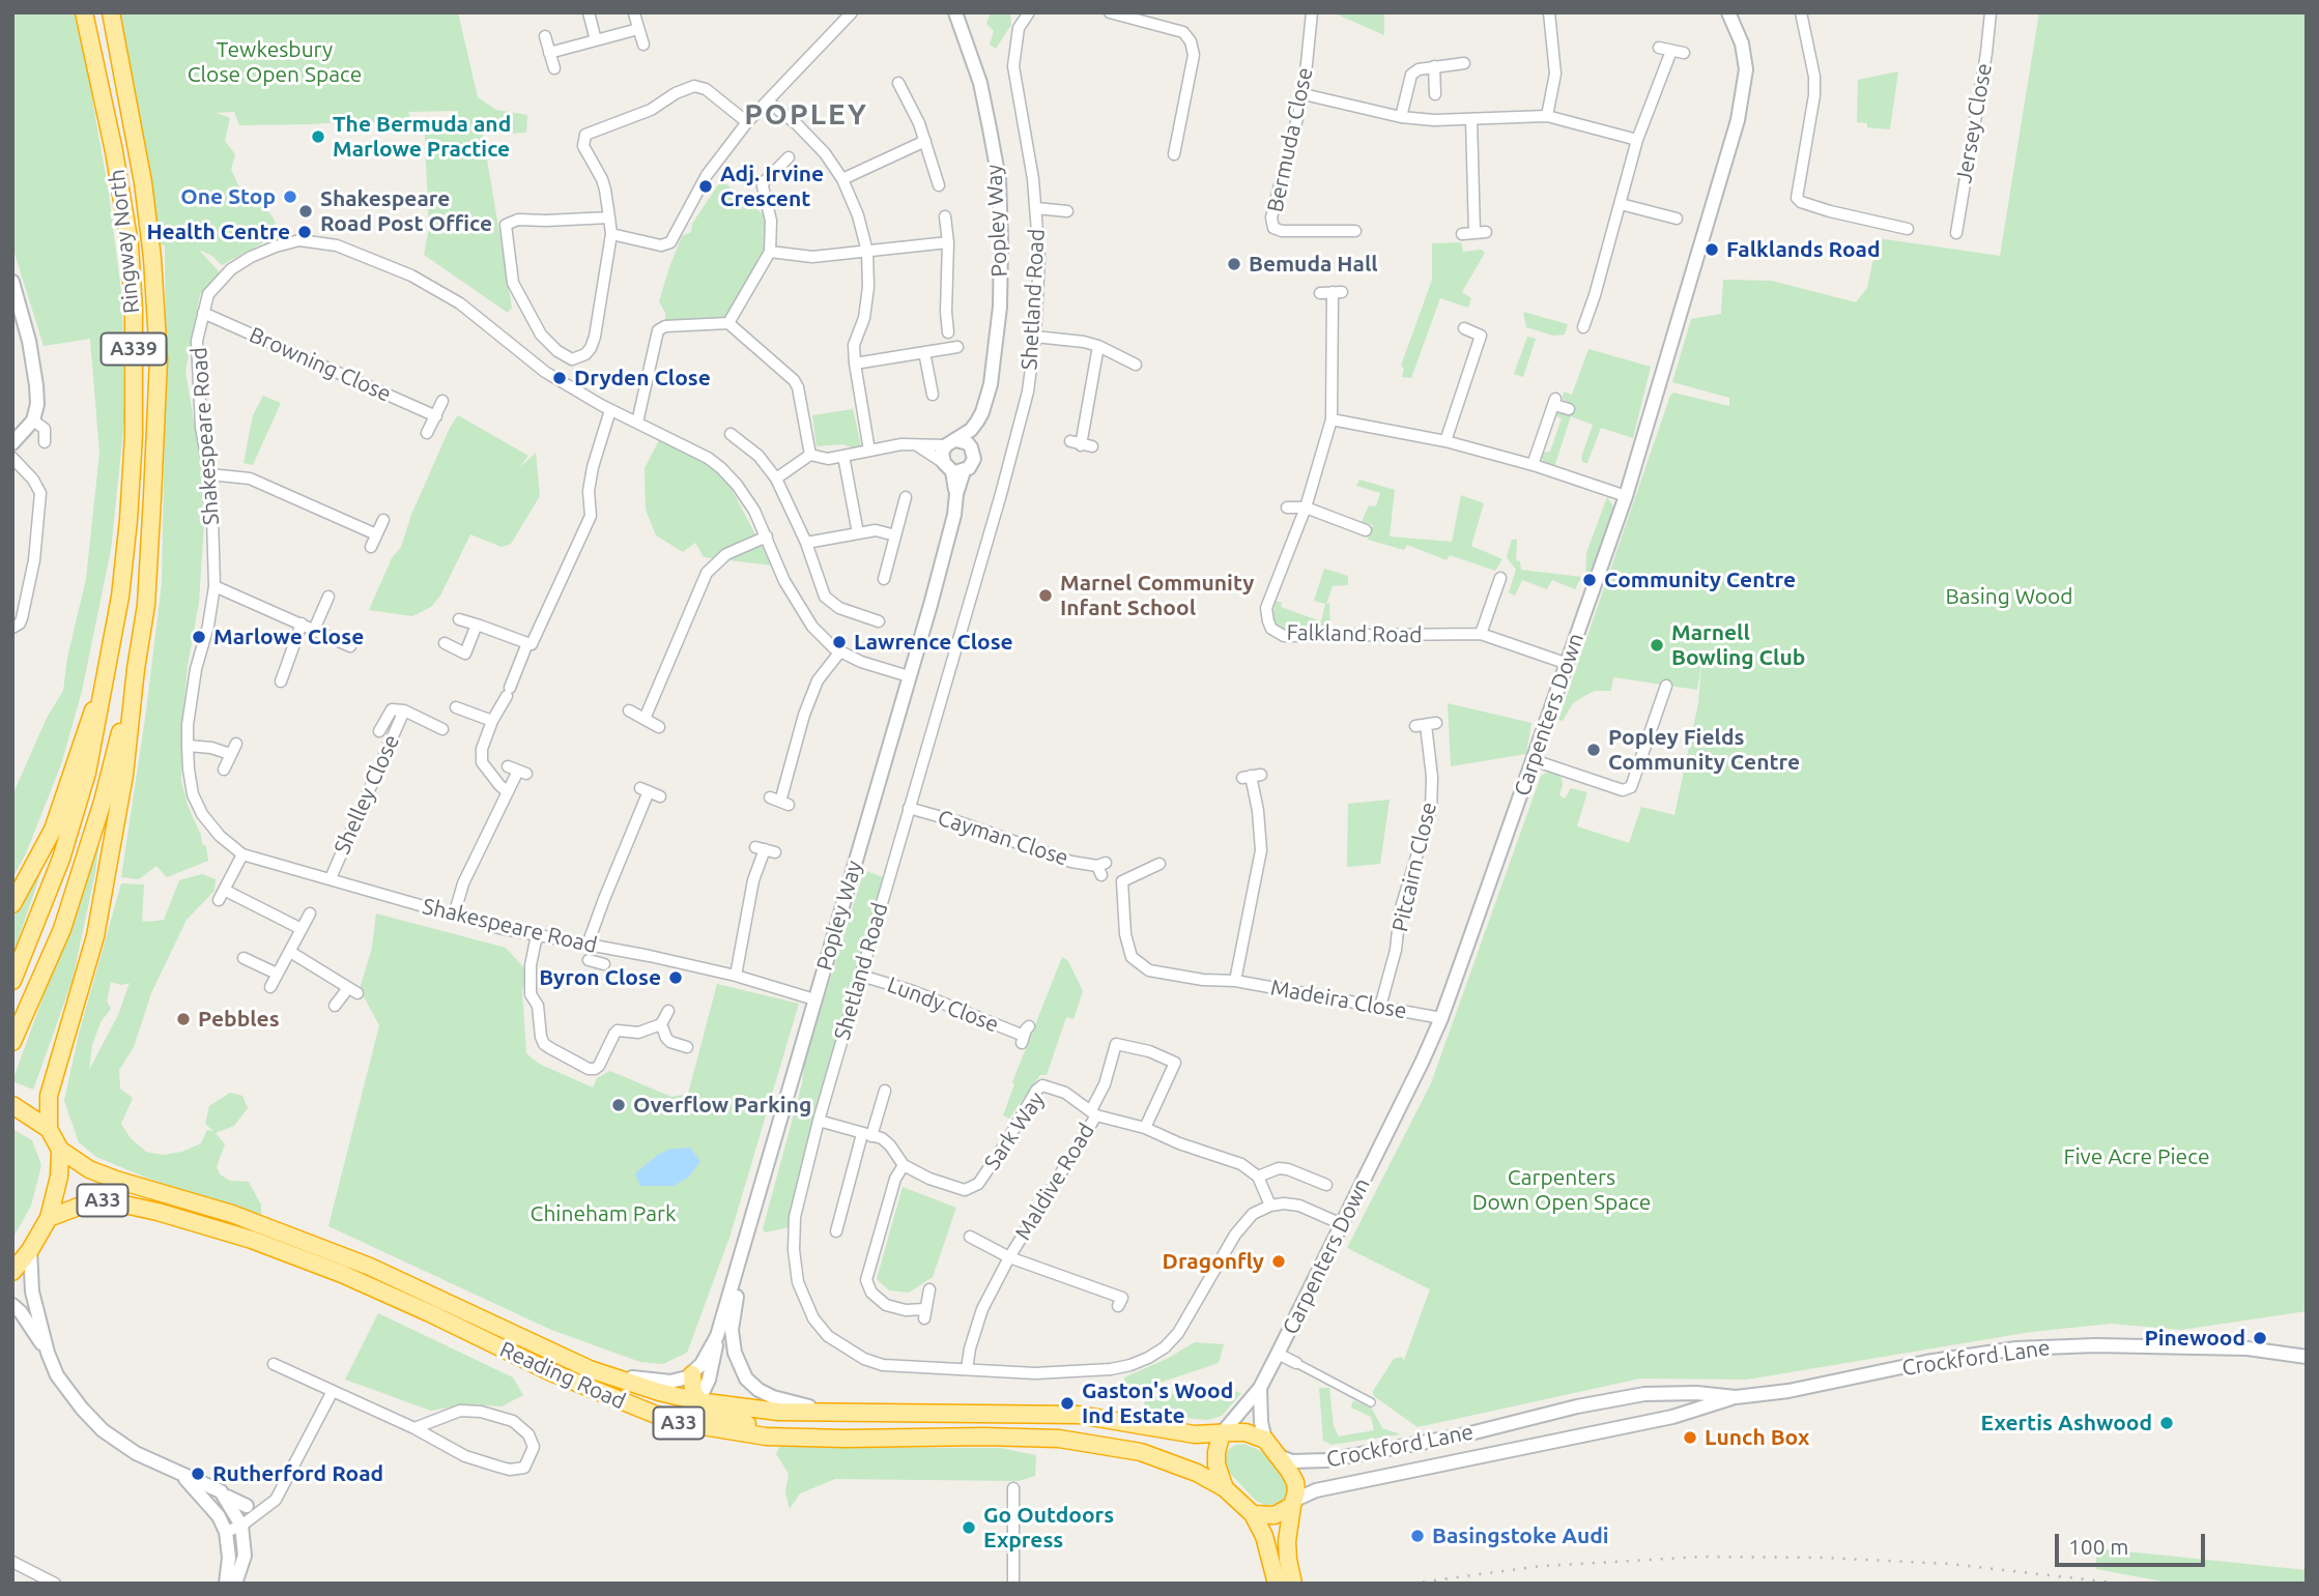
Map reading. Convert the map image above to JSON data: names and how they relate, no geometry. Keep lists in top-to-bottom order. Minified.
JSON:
{"streets":{"highway":["Ringway North","A339","A33","Reading Road"],"street":["Jersey Close","Bermuda Close","Popley Way","Shetland Road","Browning Close","Shakespeare Road","Falkland Road","Carpenters Down","Shelley Close","Cayman Close","Pitcairn Close","Madeira Close","Lundy Close","Sark Way","Maldive Road","Crockford Lane"]},"crossings":[["Popley Way","Shakespeare Road"],["Popley Way","A33"],["Popley Way","Reading Road"],["Ringway North","A339"],["Shetland Road","Cayman Close"],["Shetland Road","Lundy Close"],["Shetland Road","Maldive Road"],["Browning Close","Shakespeare Road"],["Shakespeare Road","Shelley Close"],["Falkland Road","Carpenters Down"],["Carpenters Down","Madeira Close"],["Carpenters Down","A33"],["Carpenters Down","Crockford Lane"],["Carpenters Down","Reading Road"],["Pitcairn Close","Madeira Close"],["Sark Way","Maldive Road"],["A33","Crockford Lane"],["A33","Reading Road"],["Crockford Lane","Reading Road"]],"districts":["POPLEY"],"parks":["Tewkesbury Close Open Space","Basing Wood","Five Acre Piece","Carpenters Down Open Space","Chineham Park"],"places":["The Bermuda and Marlowe Practice","Adj. Irvine Crescent","One Stop","Shakespeare Road Post Office","Health Centre","Falklands Road","Bemuda Hall","Dryden Close","Community Centre","Marnel Community Infant School","Marlowe Close","Lawrence Close","Marnell Bowling Club","Popley Fields Community Centre","Byron Close","Pebbles","Overflow Parking","Dragonfly","Pinewood","Gaston's Wood Ind Estate","Exertis Ashwood","Lunch Box","Rutherford Road","Go Outdoors Express","Basingstoke Audi"],"scale_bar":"100 m"}
